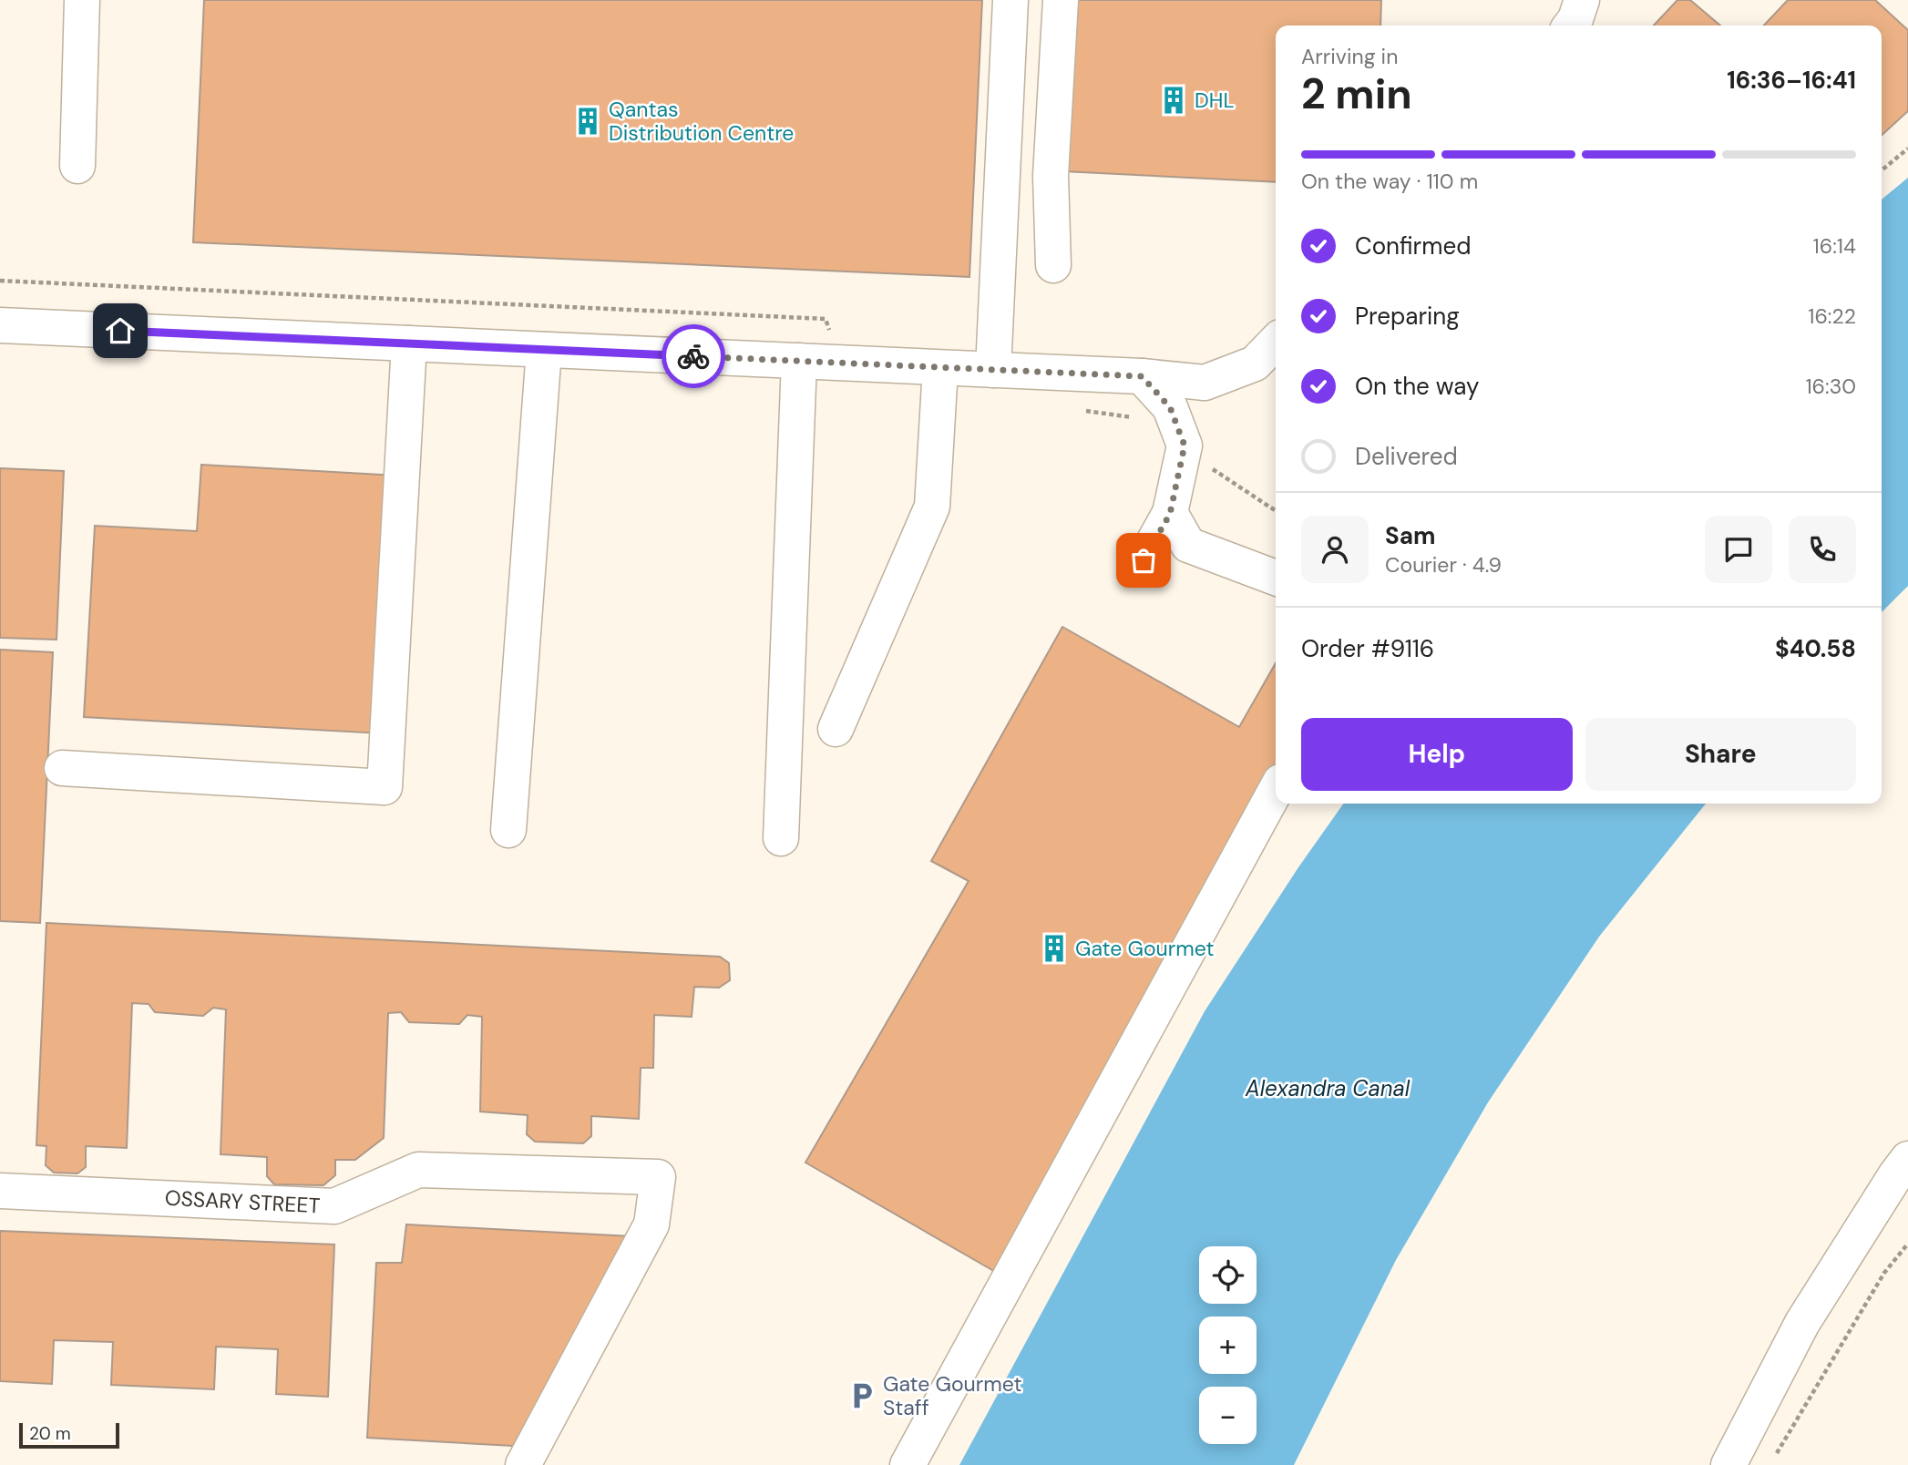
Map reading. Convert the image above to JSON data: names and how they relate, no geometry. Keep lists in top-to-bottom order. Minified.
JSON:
{"streets":{"street":["OSSARY STREET"]},"water":["Alexandra Canal"],"places":{"building":["DHL","Qantas Distribution Centre","Gate Gourmet"],"parking":["Gate Gourmet Staff"]},"scale_bar":"20 m","page":{"heading":["2 min","Arriving in","16:36–16:41"],"panel":["Sam","Courier · 4.9","Order #9116","$40.58"],"bar":"On the way · 110 m","list":[["Confirmed","16:14"],["Preparing","16:22"],["On the way","16:30"],"Delivered"],"buttons":["Help","Share"],"map_buttons":["+","−"],"scale":"20 m"}}
